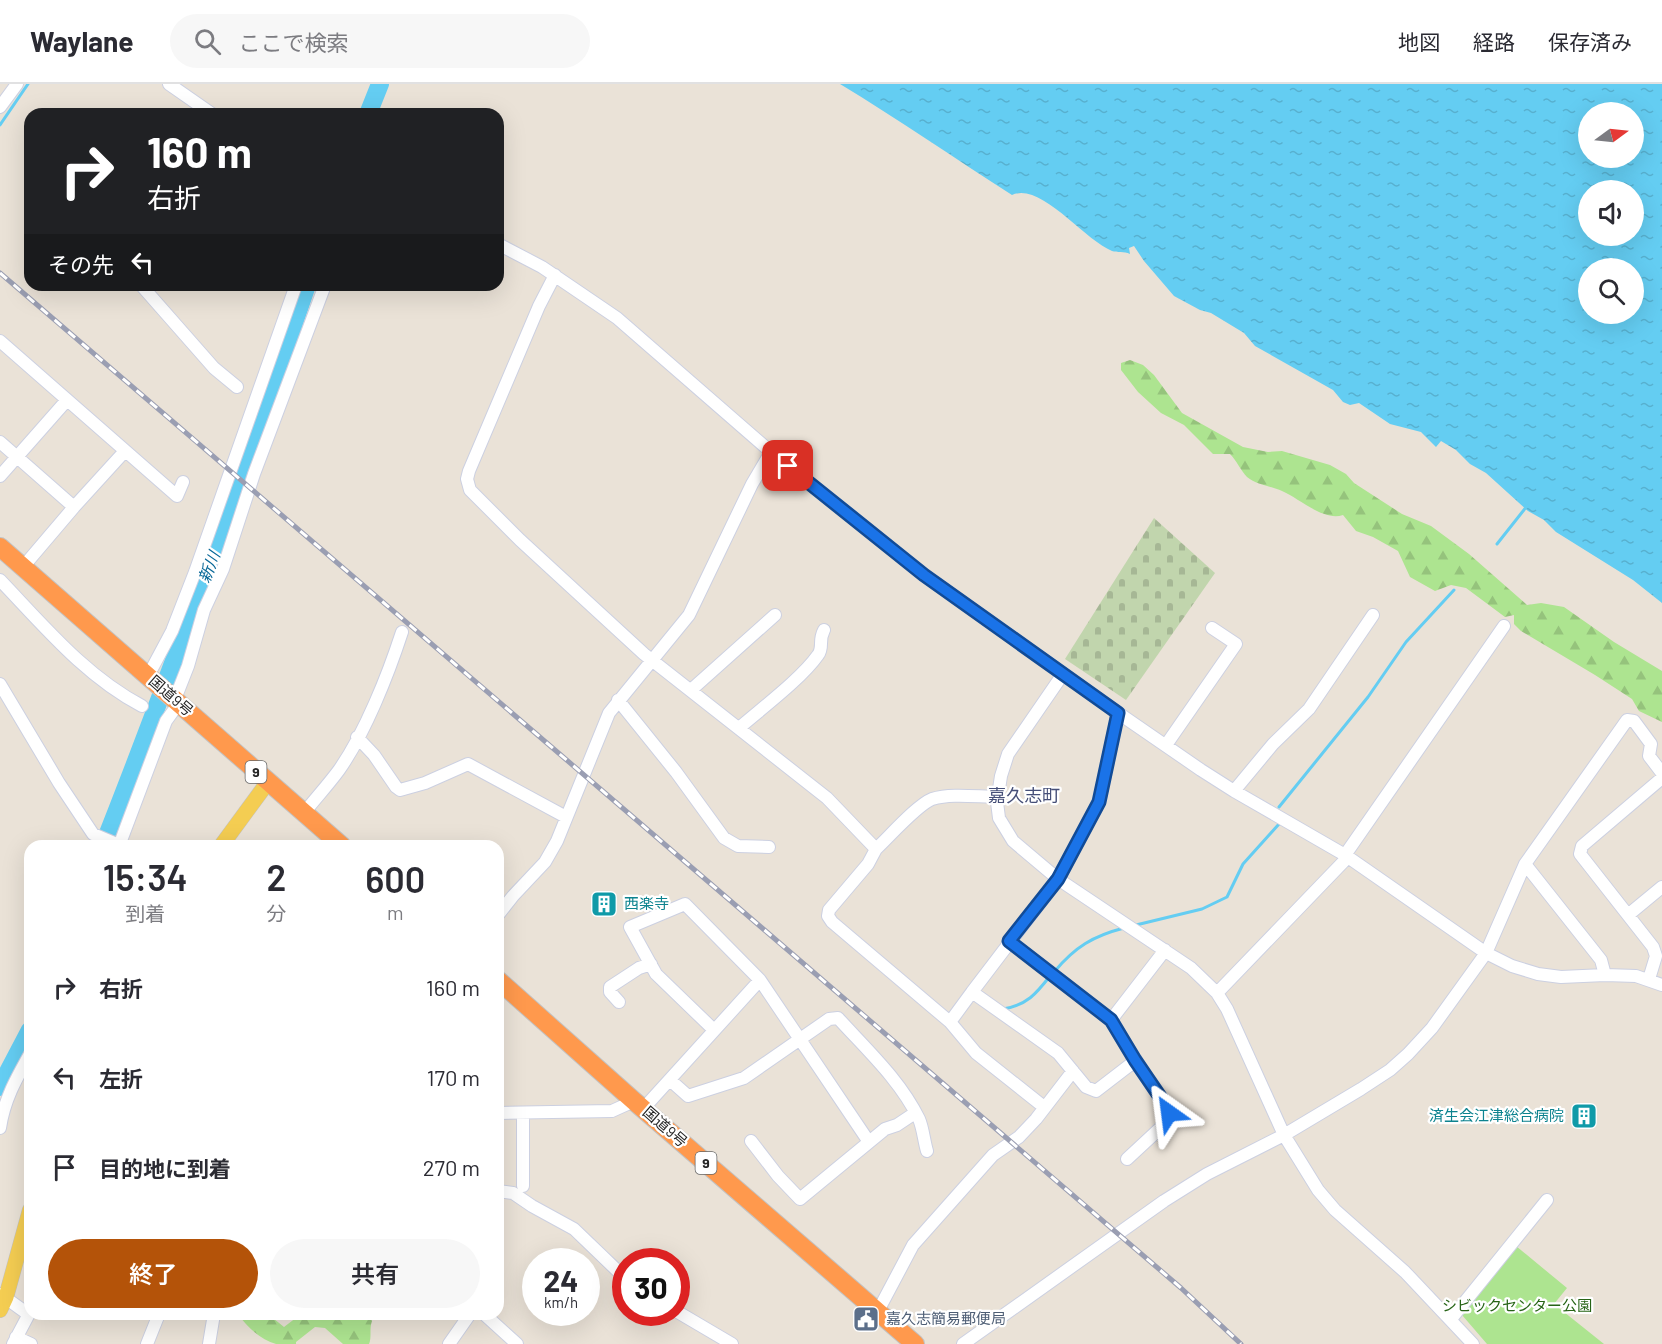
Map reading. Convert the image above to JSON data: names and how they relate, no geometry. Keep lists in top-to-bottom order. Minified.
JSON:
{"streets":{"highway":["国道9号","9"]},"districts":["嘉久志町"],"water":["新川"],"parks":["シビックセンター公園"],"places":{"building":["西楽寺","済生会江津総合病院"],"public building":["嘉久志簡易郵便局"]},"north":"right","page":{"header":"Waylane","search":"ここで検索","nav":["地図","経路","保存済み"],"turn":["160 m","右折"],"then":"その先","eta":["15:34","到着","2","分","600","m"],"list":[{"name":"右折","value":"160 m"},{"name":"左折","value":"170 m"},{"name":"目的地に到着","value":"270 m"}],"buttons":["終了","共有"],"speed":"24 km/h","limit":"30"}}
